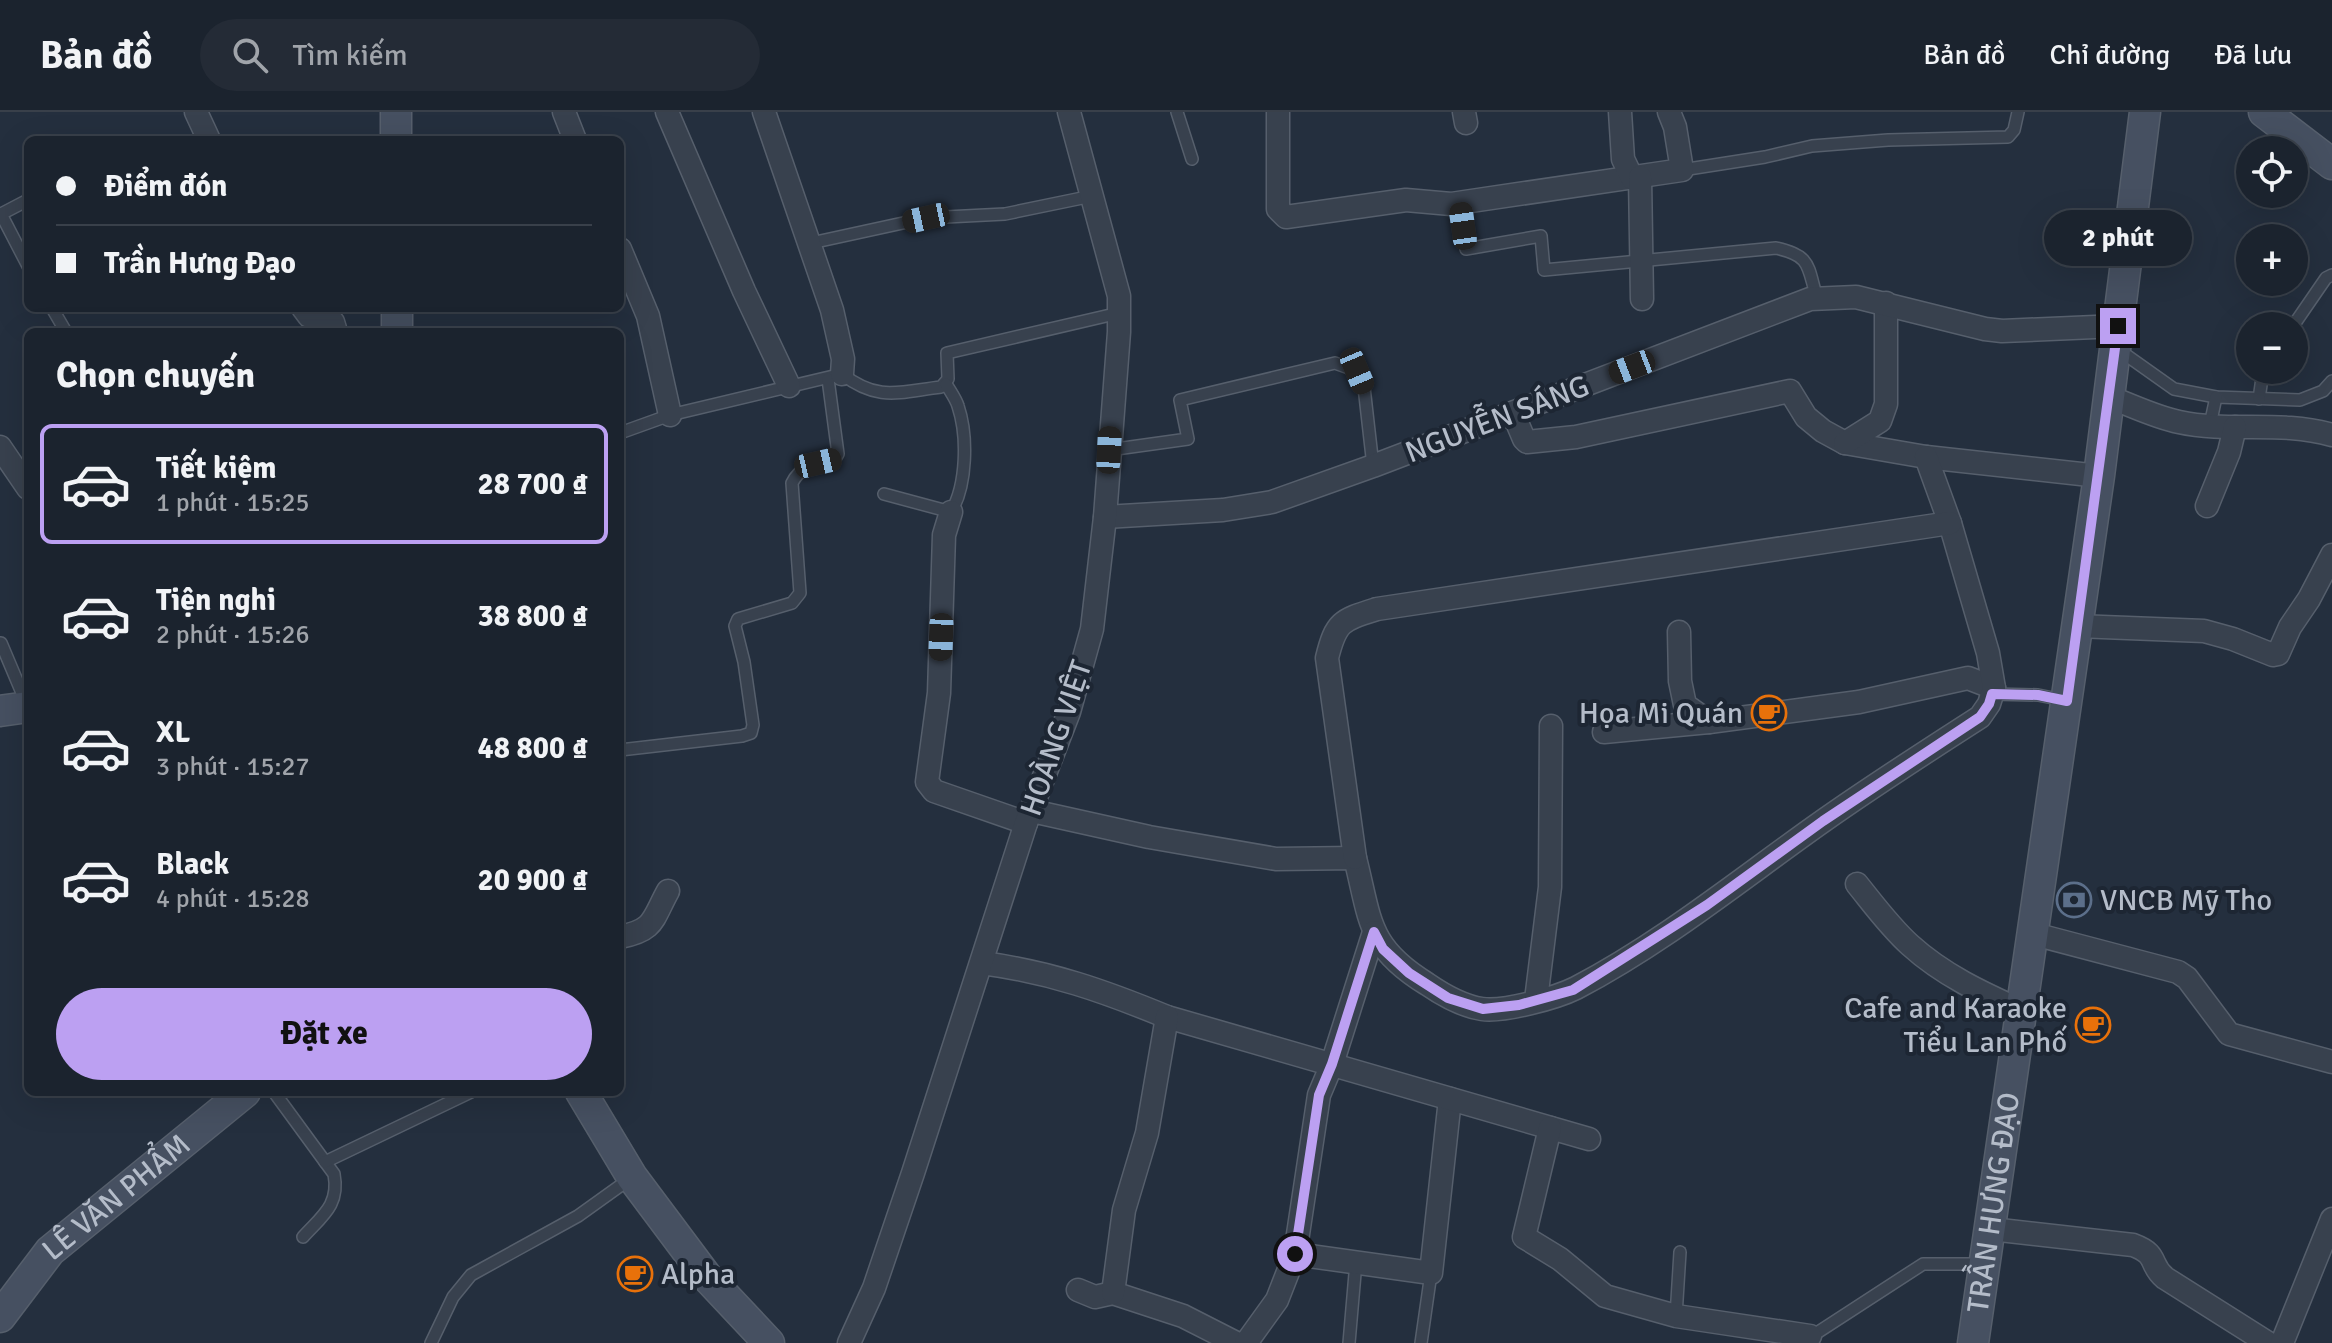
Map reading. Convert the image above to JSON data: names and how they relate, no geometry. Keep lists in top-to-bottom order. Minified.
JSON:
{"streets":{"street":["NGUYỄN SÁNG","HOÀNG VIỆT","LÊ VĂN PHẨM","TRẦN HƯNG ĐẠO"]},"crossings":[["NGUYỄN SÁNG","HOÀNG VIỆT"],["NGUYỄN SÁNG","TRẦN HƯNG ĐẠO"]],"places":{"cafe":["Họa Mi Quán","Cafe and Karaoke Tiểu Lan Phố","Alpha"],"bank":["VNCB Mỹ Tho"]},"page":{"header":"Bản đồ","search":"Tìm kiếm","nav":["Bản đồ","Chỉ đường","Đã lưu"],"map_buttons":["+","−"],"banner":["Điểm đón","Trần Hưng Đạo"],"bubble":"2 phút","heading":"Chọn chuyến","list":[{"name":"Tiết kiệm","note":"1 phút · 15:25","value":"28 700 ₫"},{"name":"Tiện nghi","note":"2 phút · 15:26","value":"38 800 ₫"},{"name":"XL","note":"3 phút · 15:27","value":"48 800 ₫"},{"name":"Black","note":"4 phút · 15:28","value":"20 900 ₫"}],"buttons":"Đặt xe"}}
